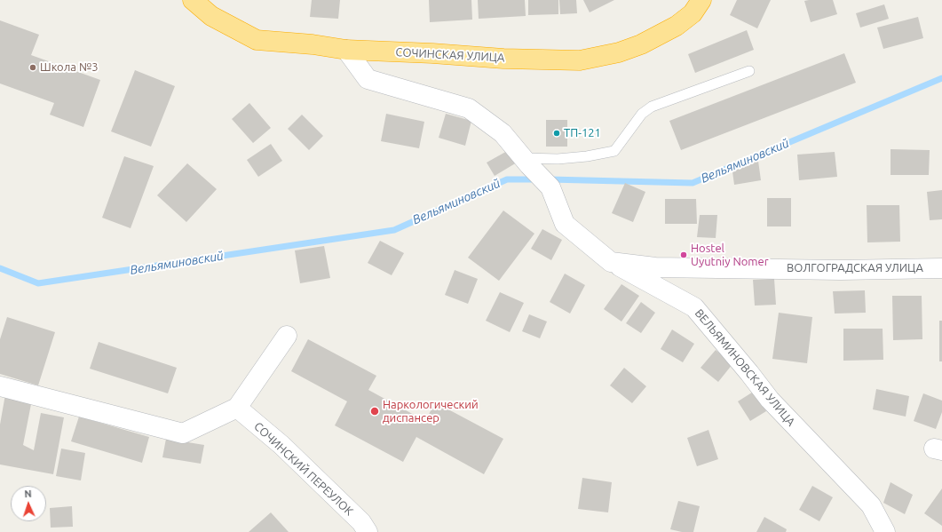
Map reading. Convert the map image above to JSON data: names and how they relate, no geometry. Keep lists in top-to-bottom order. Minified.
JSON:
{"streets":{"highway":["СОЧИНСКАЯ УЛИЦА"],"street":["ВОЛГОГРАДСКАЯ УЛИЦА","ВЕЛЬЯМИНОВСКАЯ УЛИЦА","СОЧИНСКИЙ ПЕРЕУЛОК"]},"crossings":[["ВОЛГОГРАДСКАЯ УЛИЦА","ВЕЛЬЯМИНОВСКАЯ УЛИЦА"]],"water":["Вельяминовский"],"places":["Школа №3","ТП-121","Hostel Uyutniy Nomer","Наркологический диспансер"],"north":"top"}
